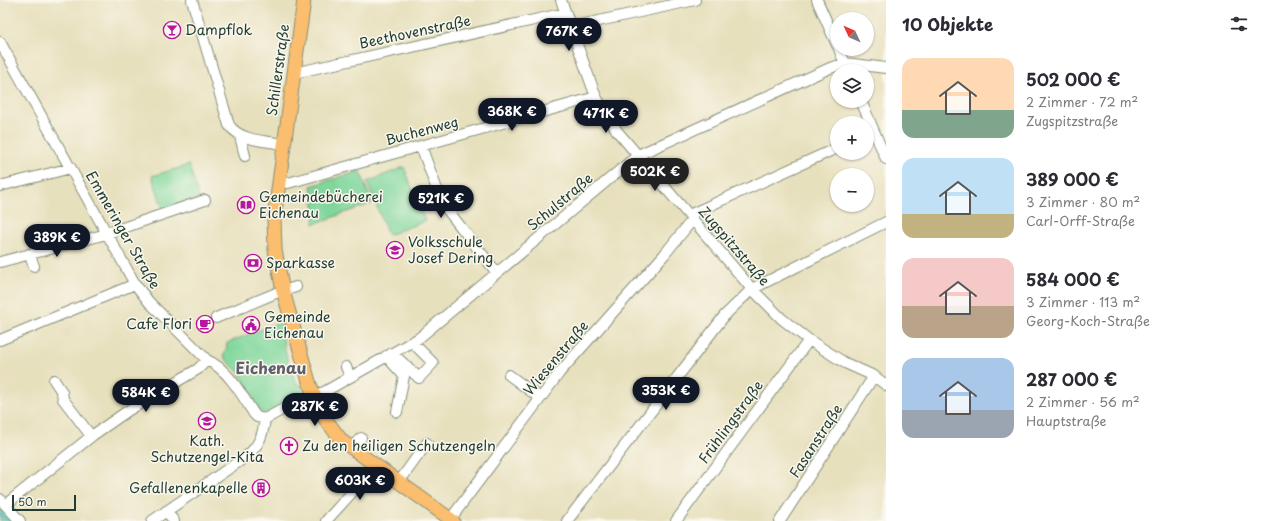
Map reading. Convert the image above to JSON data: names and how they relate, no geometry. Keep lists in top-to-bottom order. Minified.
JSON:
{"streets":{"main road":["Schillerstraße"],"street":["Beethovenstraße","Buchenweg","Schulstraße","Emmeringer Straße","Zugspitzstraße","Wiesenstraße","Frühlingstraße","Fasanstraße"]},"crossings":[["Beethovenstraße","Schillerstraße"],["Beethovenstraße","Zugspitzstraße"],["Schillerstraße","Buchenweg"],["Schillerstraße","Schulstraße"],["Schillerstraße","Wiesenstraße"],["Buchenweg","Zugspitzstraße"],["Schulstraße","Zugspitzstraße"],["Zugspitzstraße","Wiesenstraße"],["Zugspitzstraße","Frühlingstraße"],["Zugspitzstraße","Fasanstraße"]],"districts":["Eichenau"],"places":{"bar":["Dampflok"],"library":["Gemeindebücherei Eichenau"],"school or university":["Volksschule Josef Dering","Kath. Schutzengel-Kita"],"bank":["Sparkasse"],"cafe":["Cafe Flori"],"public building":["Gemeinde Eichenau"],"church":["Zu den heiligen Schutzengeln"],"building":["Gefallenenkapelle"]},"scale_bar":"50 m","north":"top left","page":{"heading":"10 Objekte","map_buttons":["+","−"],"price":["767K €","368K €","471K €","502K €","521K €","389K €","353K €","584K €","287K €","603K €"],"list":[{"name":"502 000 €","note":"2 Zimmer · 72 m² · Zugspitzstraße"},{"name":"389 000 €","note":"3 Zimmer · 80 m² · Carl-Orff-Straße"},{"name":"584 000 €","note":"3 Zimmer · 113 m² · Georg-Koch-Straße"},{"name":"287 000 €","note":"2 Zimmer · 56 m² · Hauptstraße"}],"scale":"50 m"}}
